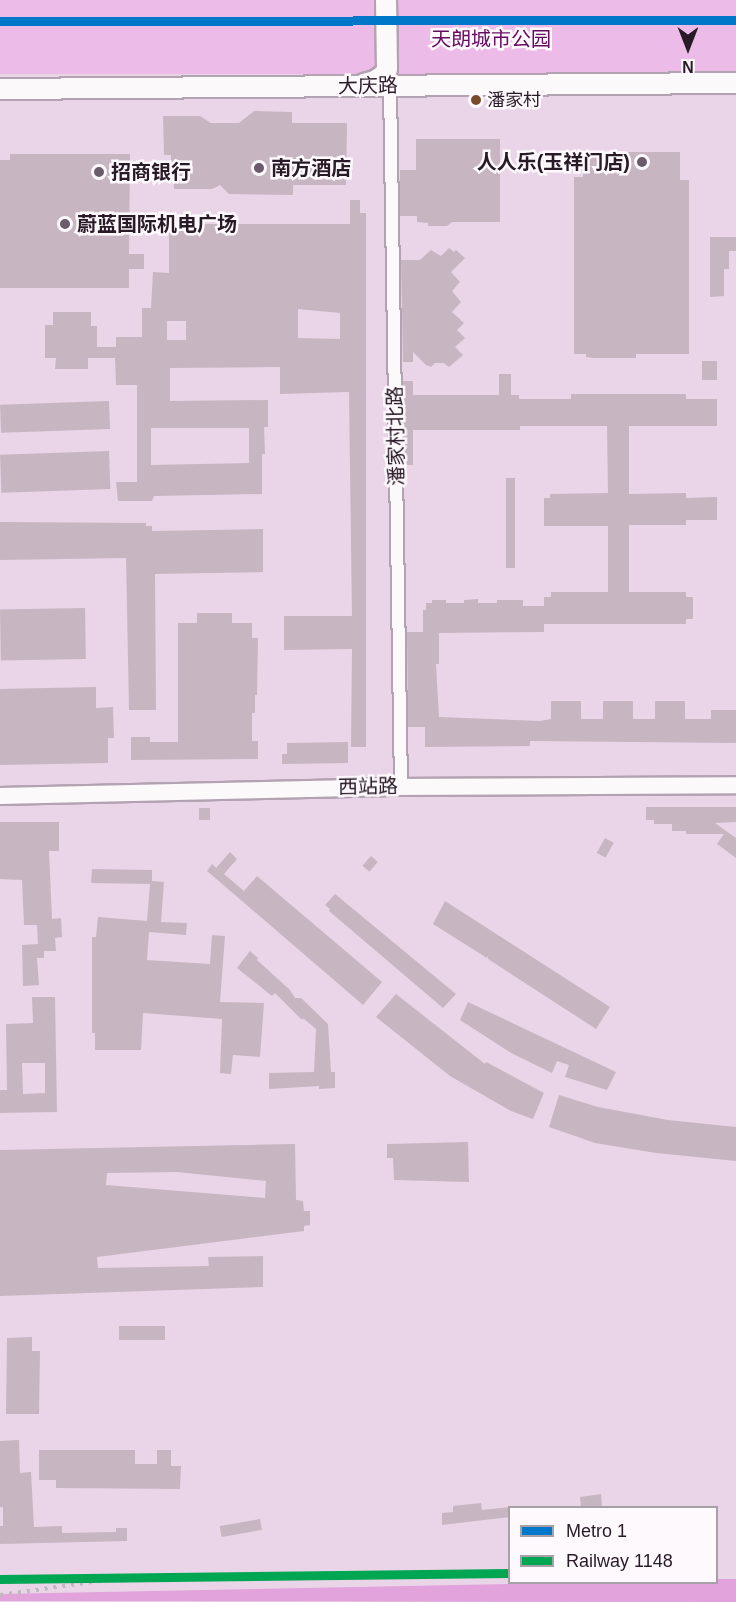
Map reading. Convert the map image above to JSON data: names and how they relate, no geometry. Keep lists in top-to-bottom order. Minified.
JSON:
{"streets":{"main road":["大庆路"],"street":["潘家村北路","西站路"]},"crossings":[["大庆路","潘家村北路"],["潘家村北路","西站路"]],"parks":["天朗城市公园"],"places":["潘家村","人人乐(玉祥门店)","南方酒店","招商银行","蔚蓝国际机电广场"],"lines":["metro line 1","rail line 1148"],"legend":["Metro 1","Railway 1148"],"north":"bottom"}
